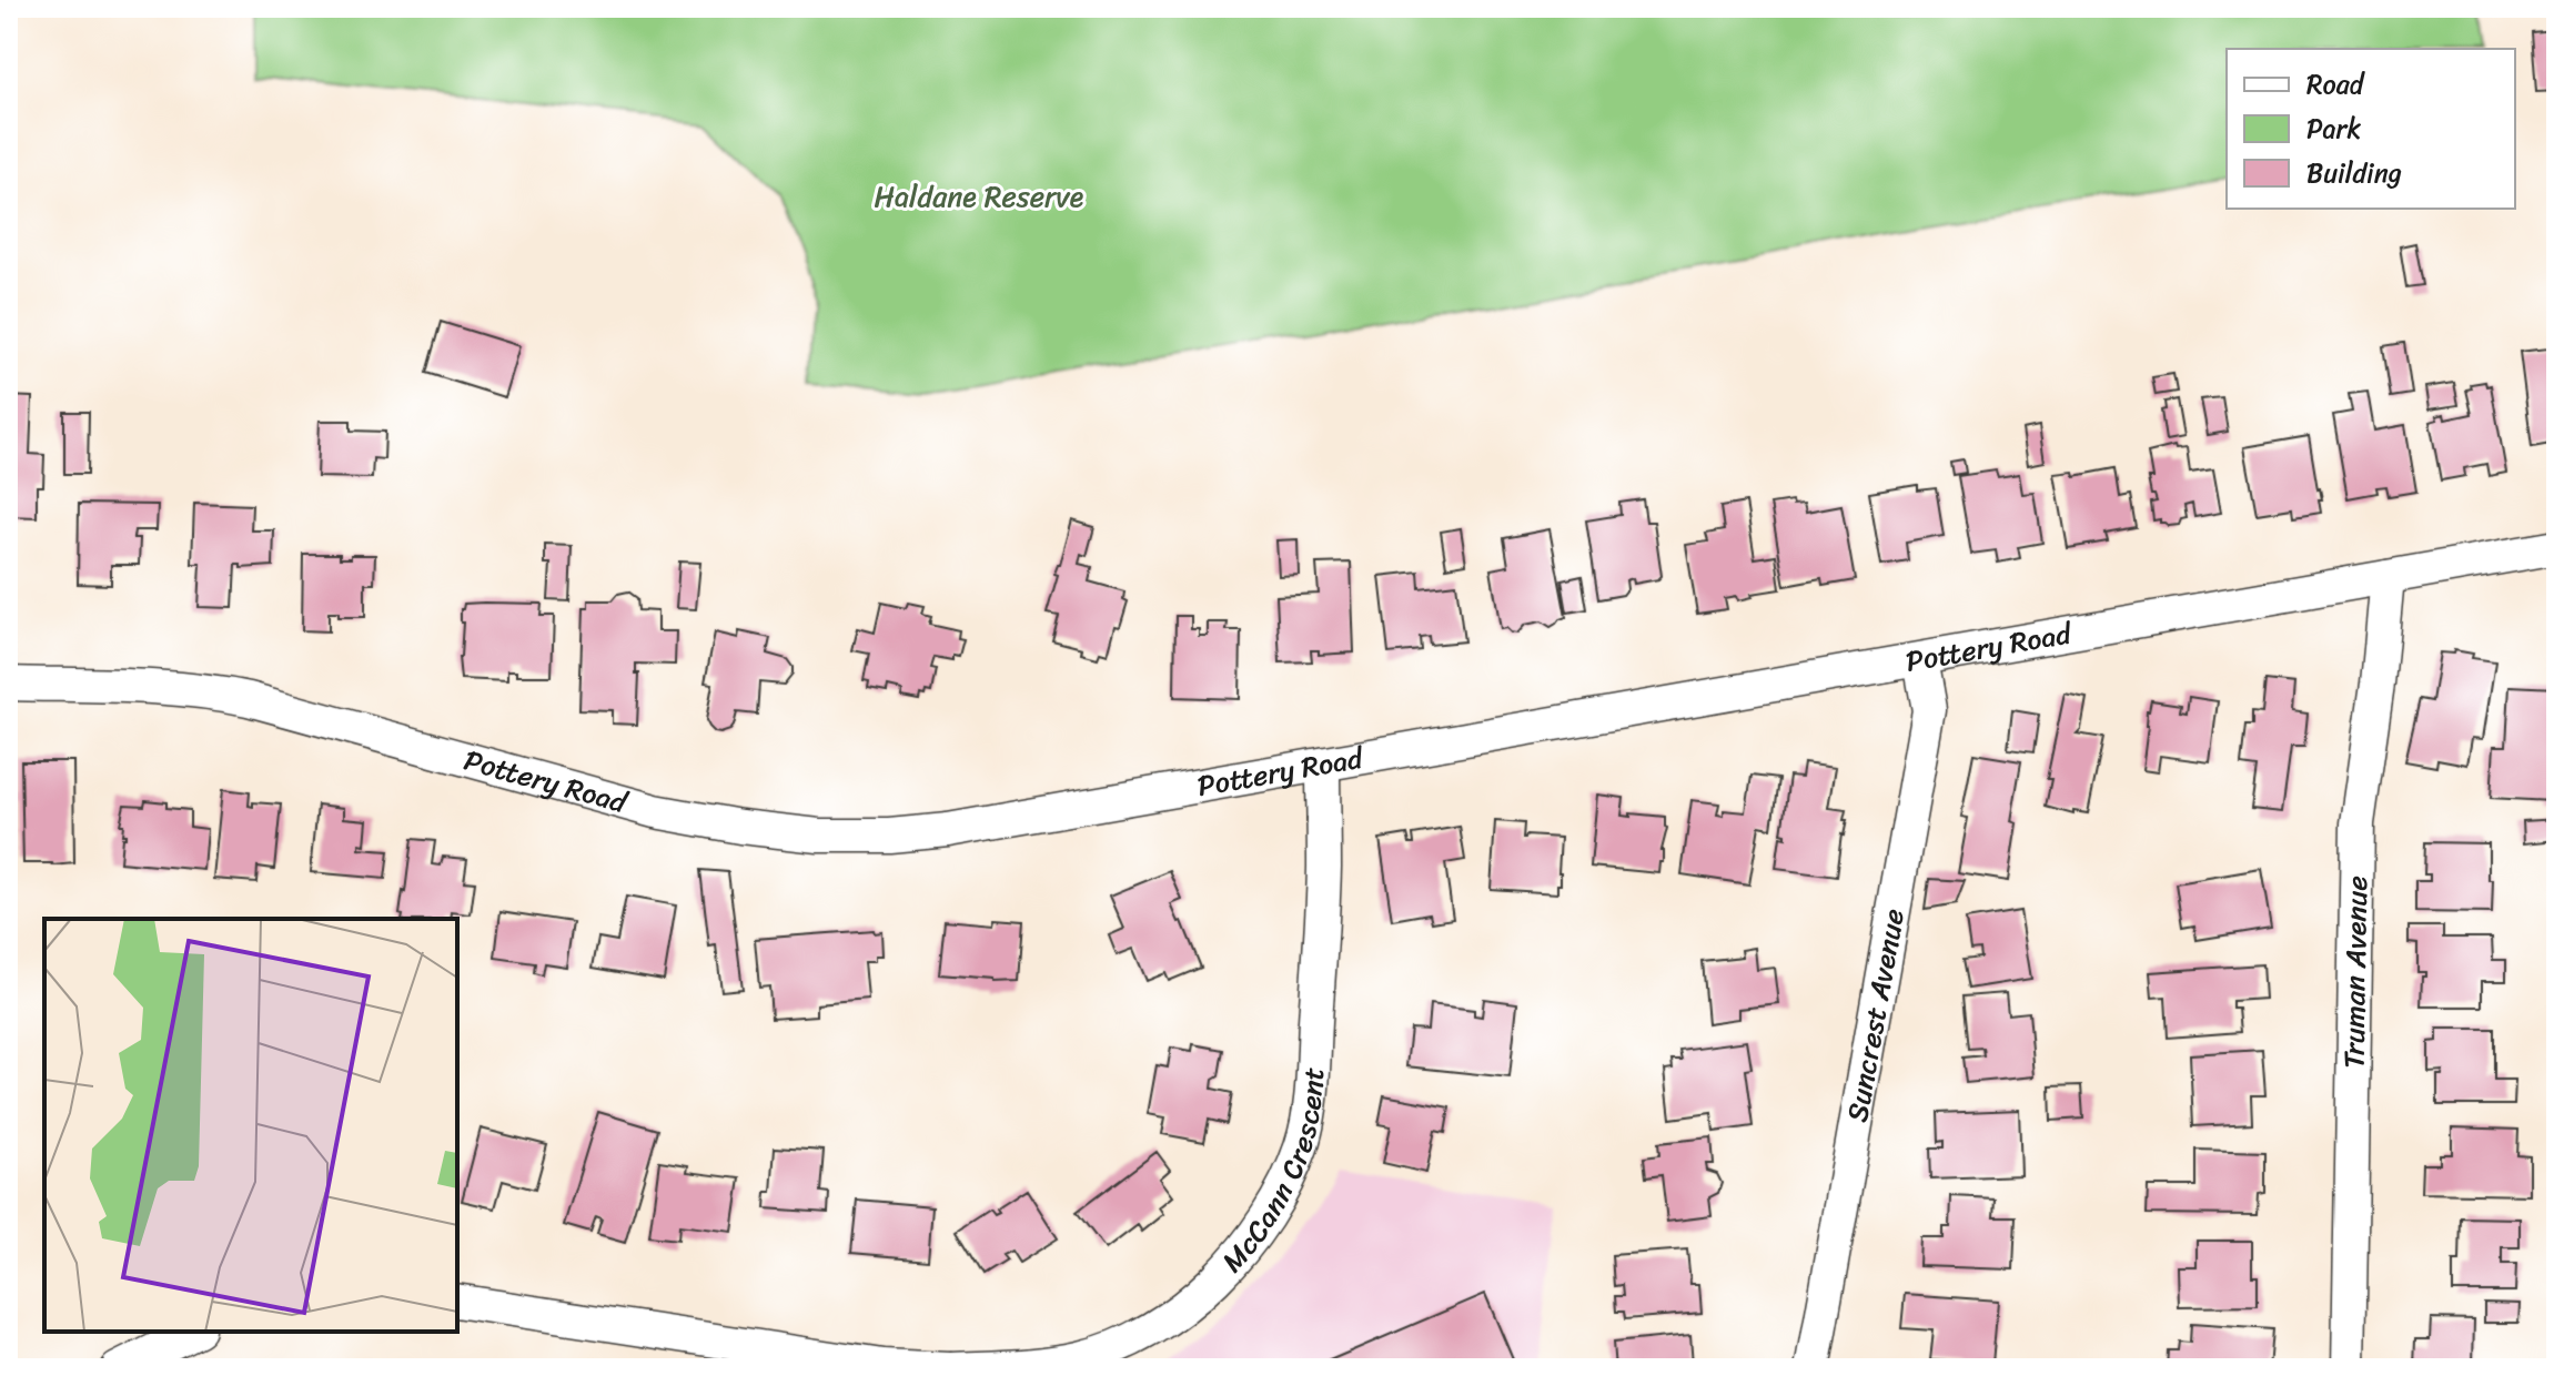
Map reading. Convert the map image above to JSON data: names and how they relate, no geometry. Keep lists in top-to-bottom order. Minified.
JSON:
{"streets":{"street":["Pottery Road","Truman Avenue","Suncrest Avenue","McCann Crescent"]},"crossings":[["Pottery Road","Truman Avenue"],["Pottery Road","Suncrest Avenue"],["Pottery Road","McCann Crescent"]],"parks":["Haldane Reserve"],"legend":["Road","Park","Building"]}
